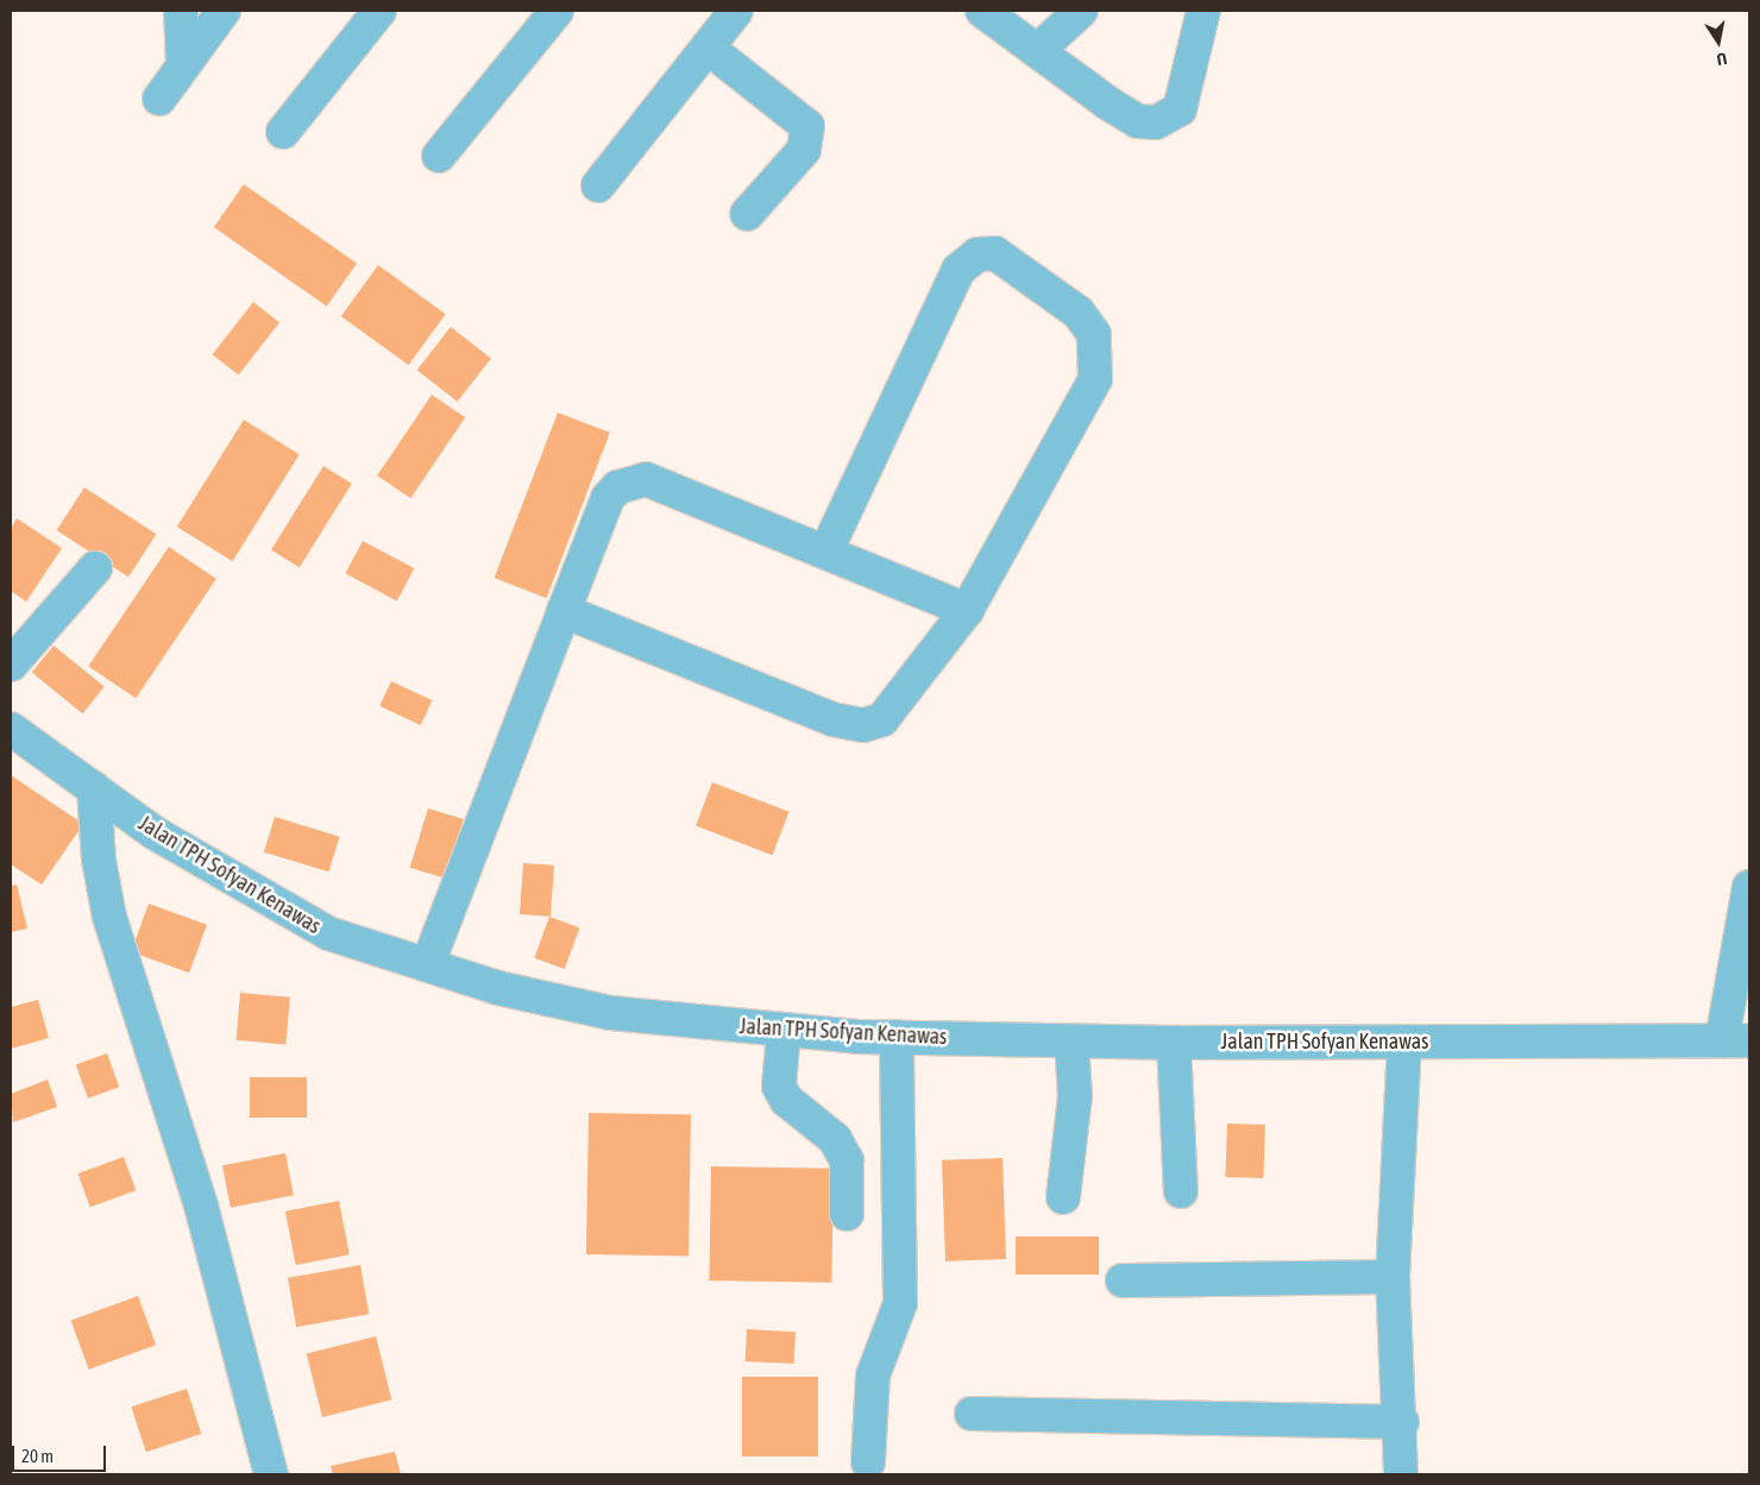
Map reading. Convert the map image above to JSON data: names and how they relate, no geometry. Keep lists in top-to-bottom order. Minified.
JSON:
{"streets":{"street":["Jalan TPH Sofyan Kenawas"]},"scale_bar":"20 m","north":"bottom"}
